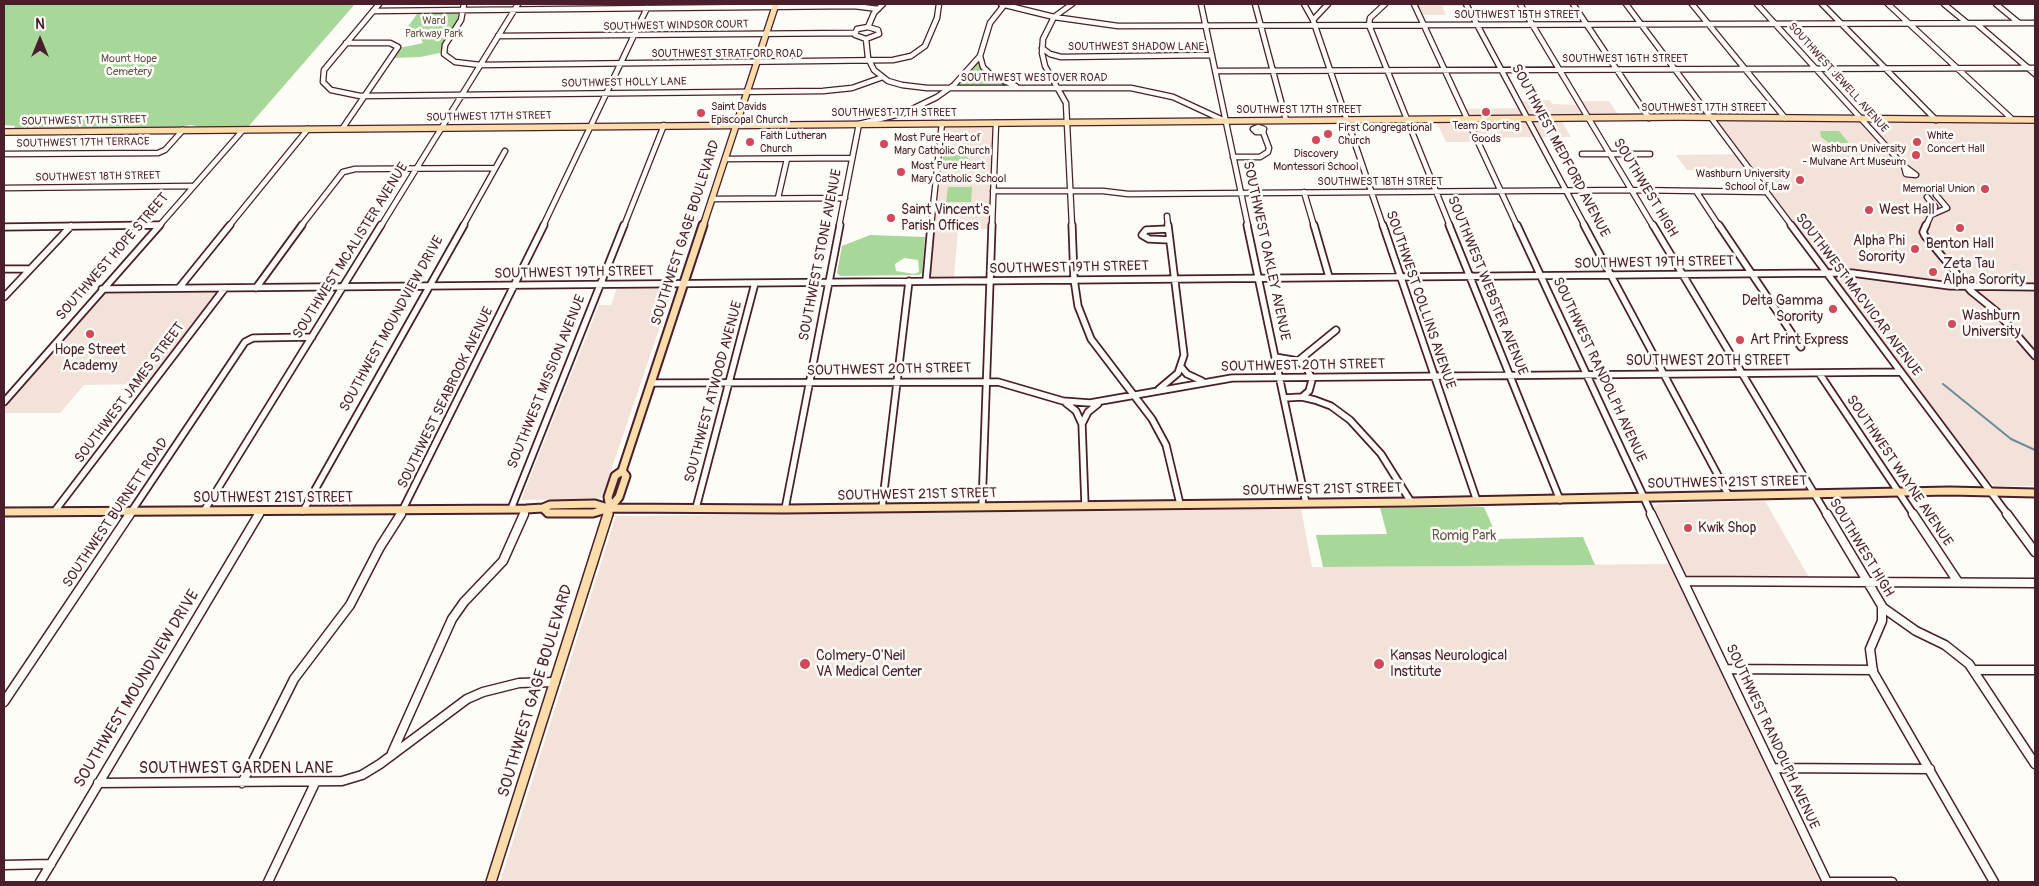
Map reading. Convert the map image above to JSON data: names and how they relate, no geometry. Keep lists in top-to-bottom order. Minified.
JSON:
{"streets":{"main road":["SOUTHWEST 17TH STREET","SOUTHWEST GAGE BOULEVARD","SOUTHWEST 21ST STREET"],"street":["SOUTHWEST 15TH STREET","SOUTHWEST WINDSOR COURT","SOUTHWEST SHADOW LANE","SOUTHWEST STRATFORD ROAD","SOUTHWEST 16TH STREET","SOUTHWEST WESTOVER ROAD","SOUTHWEST JEWELL AVENUE","SOUTHWEST HOLLY LANE","SOUTHWEST 17TH TERRACE","SOUTHWEST MEDFORD AVENUE","SOUTHWEST 18TH STREET","SOUTHWEST HIGH","SOUTHWEST MCALISTER AVENUE","SOUTHWEST OAKLEY AVENUE","SOUTHWEST STONE AVENUE","SOUTHWEST HOPE STREET","SOUTHWEST 19TH STREET","SOUTHWEST WEBSTER AVENUE","SOUTHWEST MACVICAR AVENUE","SOUTHWEST COLLINS AVENUE","SOUTHWEST MOUNDVIEW DRIVE","SOUTHWEST 20TH STREET","SOUTHWEST RANDOLPH AVENUE","SOUTHWEST MISSION AVENUE","SOUTHWEST ATWOOD AVENUE","SOUTHWEST JAMES STREET","SOUTHWEST SEABROOK AVENUE","SOUTHWEST WAYNE AVENUE","SOUTHWEST BURNETT ROAD","SOUTHWEST GARDEN LANE"]},"crossings":[["SOUTHWEST 15TH STREET","SOUTHWEST JEWELL AVENUE"],["SOUTHWEST 15TH STREET","SOUTHWEST MEDFORD AVENUE"],["SOUTHWEST 15TH STREET","SOUTHWEST HIGH"],["SOUTHWEST 15TH STREET","SOUTHWEST OAKLEY AVENUE"],["SOUTHWEST 15TH STREET","SOUTHWEST WEBSTER AVENUE"],["SOUTHWEST 15TH STREET","SOUTHWEST MACVICAR AVENUE"],["SOUTHWEST 15TH STREET","SOUTHWEST COLLINS AVENUE"],["SOUTHWEST 15TH STREET","SOUTHWEST RANDOLPH AVENUE"],["SOUTHWEST WINDSOR COURT","SOUTHWEST GAGE BOULEVARD"],["SOUTHWEST WINDSOR COURT","SOUTHWEST MCALISTER AVENUE"],["SOUTHWEST WINDSOR COURT","SOUTHWEST SEABROOK AVENUE"],["SOUTHWEST SHADOW LANE","SOUTHWEST OAKLEY AVENUE"],["SOUTHWEST STRATFORD ROAD","SOUTHWEST WESTOVER ROAD"],["SOUTHWEST STRATFORD ROAD","SOUTHWEST GAGE BOULEVARD"],["SOUTHWEST STRATFORD ROAD","SOUTHWEST MCALISTER AVENUE"],["SOUTHWEST STRATFORD ROAD","SOUTHWEST SEABROOK AVENUE"],["SOUTHWEST 16TH STREET","SOUTHWEST JEWELL AVENUE"],["SOUTHWEST 16TH STREET","SOUTHWEST MEDFORD AVENUE"],["SOUTHWEST 16TH STREET","SOUTHWEST HIGH"],["SOUTHWEST 16TH STREET","SOUTHWEST OAKLEY AVENUE"],["SOUTHWEST 16TH STREET","SOUTHWEST WEBSTER AVENUE"],["SOUTHWEST 16TH STREET","SOUTHWEST MACVICAR AVENUE"],["SOUTHWEST 16TH STREET","SOUTHWEST COLLINS AVENUE"],["SOUTHWEST 16TH STREET","SOUTHWEST RANDOLPH AVENUE"],["SOUTHWEST WESTOVER ROAD","SOUTHWEST HOLLY LANE"],["SOUTHWEST WESTOVER ROAD","SOUTHWEST 17TH STREET"],["SOUTHWEST WESTOVER ROAD","SOUTHWEST OAKLEY AVENUE"],["SOUTHWEST JEWELL AVENUE","SOUTHWEST 17TH STREET"],["SOUTHWEST HOLLY LANE","SOUTHWEST GAGE BOULEVARD"],["SOUTHWEST HOLLY LANE","SOUTHWEST MCALISTER AVENUE"],["SOUTHWEST HOLLY LANE","SOUTHWEST SEABROOK AVENUE"],["SOUTHWEST 17TH STREET","SOUTHWEST 17TH TERRACE"],["SOUTHWEST 17TH STREET","SOUTHWEST MEDFORD AVENUE"],["SOUTHWEST 17TH STREET","SOUTHWEST HIGH"],["SOUTHWEST 17TH STREET","SOUTHWEST GAGE BOULEVARD"],["SOUTHWEST 17TH STREET","SOUTHWEST MCALISTER AVENUE"],["SOUTHWEST 17TH STREET","SOUTHWEST OAKLEY AVENUE"],["SOUTHWEST 17TH STREET","SOUTHWEST STONE AVENUE"],["SOUTHWEST 17TH STREET","SOUTHWEST HOPE STREET"],["SOUTHWEST 17TH STREET","SOUTHWEST WEBSTER AVENUE"],["SOUTHWEST 17TH STREET","SOUTHWEST MACVICAR AVENUE"],["SOUTHWEST 17TH STREET","SOUTHWEST COLLINS AVENUE"],["SOUTHWEST 17TH STREET","SOUTHWEST RANDOLPH AVENUE"],["SOUTHWEST 17TH STREET","SOUTHWEST MISSION AVENUE"],["SOUTHWEST 17TH STREET","SOUTHWEST SEABROOK AVENUE"],["SOUTHWEST MEDFORD AVENUE","SOUTHWEST 18TH STREET"],["SOUTHWEST MEDFORD AVENUE","SOUTHWEST 19TH STREET"],["SOUTHWEST MEDFORD AVENUE","SOUTHWEST 20TH STREET"],["SOUTHWEST MEDFORD AVENUE","SOUTHWEST 21ST STREET"],["SOUTHWEST 18TH STREET","SOUTHWEST HIGH"],["SOUTHWEST 18TH STREET","SOUTHWEST OAKLEY AVENUE"],["SOUTHWEST 18TH STREET","SOUTHWEST HOPE STREET"],["SOUTHWEST 18TH STREET","SOUTHWEST WEBSTER AVENUE"],["SOUTHWEST 18TH STREET","SOUTHWEST MACVICAR AVENUE"],["SOUTHWEST 18TH STREET","SOUTHWEST COLLINS AVENUE"],["SOUTHWEST 18TH STREET","SOUTHWEST RANDOLPH AVENUE"],["SOUTHWEST HIGH","SOUTHWEST 19TH STREET"],["SOUTHWEST HIGH","SOUTHWEST 20TH STREET"],["SOUTHWEST HIGH","SOUTHWEST 21ST STREET"],["SOUTHWEST GAGE BOULEVARD","SOUTHWEST 19TH STREET"],["SOUTHWEST GAGE BOULEVARD","SOUTHWEST 20TH STREET"],["SOUTHWEST GAGE BOULEVARD","SOUTHWEST 21ST STREET"],["SOUTHWEST GAGE BOULEVARD","SOUTHWEST GARDEN LANE"],["SOUTHWEST MCALISTER AVENUE","SOUTHWEST 19TH STREET"],["SOUTHWEST MCALISTER AVENUE","SOUTHWEST 21ST STREET"],["SOUTHWEST MCALISTER AVENUE","SOUTHWEST BURNETT ROAD"],["SOUTHWEST OAKLEY AVENUE","SOUTHWEST 19TH STREET"],["SOUTHWEST OAKLEY AVENUE","SOUTHWEST 20TH STREET"],["SOUTHWEST OAKLEY AVENUE","SOUTHWEST 21ST STREET"],["SOUTHWEST STONE AVENUE","SOUTHWEST 19TH STREET"],["SOUTHWEST STONE AVENUE","SOUTHWEST 20TH STREET"],["SOUTHWEST STONE AVENUE","SOUTHWEST 21ST STREET"],["SOUTHWEST HOPE STREET","SOUTHWEST 19TH STREET"],["SOUTHWEST 19TH STREET","SOUTHWEST WEBSTER AVENUE"],["SOUTHWEST 19TH STREET","SOUTHWEST MACVICAR AVENUE"],["SOUTHWEST 19TH STREET","SOUTHWEST COLLINS AVENUE"],["SOUTHWEST 19TH STREET","SOUTHWEST MOUNDVIEW DRIVE"],["SOUTHWEST 19TH STREET","SOUTHWEST RANDOLPH AVENUE"],["SOUTHWEST 19TH STREET","SOUTHWEST MISSION AVENUE"],["SOUTHWEST 19TH STREET","SOUTHWEST ATWOOD AVENUE"],["SOUTHWEST 19TH STREET","SOUTHWEST JAMES STREET"],["SOUTHWEST 19TH STREET","SOUTHWEST SEABROOK AVENUE"],["SOUTHWEST WEBSTER AVENUE","SOUTHWEST 20TH STREET"],["SOUTHWEST WEBSTER AVENUE","SOUTHWEST 21ST STREET"],["SOUTHWEST MACVICAR AVENUE","SOUTHWEST 20TH STREET"],["SOUTHWEST MACVICAR AVENUE","SOUTHWEST 21ST STREET"],["SOUTHWEST COLLINS AVENUE","SOUTHWEST 20TH STREET"],["SOUTHWEST COLLINS AVENUE","SOUTHWEST 21ST STREET"],["SOUTHWEST MOUNDVIEW DRIVE","SOUTHWEST 21ST STREET"],["SOUTHWEST MOUNDVIEW DRIVE","SOUTHWEST GARDEN LANE"],["SOUTHWEST 20TH STREET","SOUTHWEST RANDOLPH AVENUE"],["SOUTHWEST 20TH STREET","SOUTHWEST ATWOOD AVENUE"],["SOUTHWEST 20TH STREET","SOUTHWEST WAYNE AVENUE"],["SOUTHWEST RANDOLPH AVENUE","SOUTHWEST 21ST STREET"],["SOUTHWEST MISSION AVENUE","SOUTHWEST 21ST STREET"],["SOUTHWEST ATWOOD AVENUE","SOUTHWEST 21ST STREET"],["SOUTHWEST JAMES STREET","SOUTHWEST 21ST STREET"],["SOUTHWEST SEABROOK AVENUE","SOUTHWEST 21ST STREET"],["SOUTHWEST SEABROOK AVENUE","SOUTHWEST GARDEN LANE"],["SOUTHWEST WAYNE AVENUE","SOUTHWEST 21ST STREET"],["SOUTHWEST 21ST STREET","SOUTHWEST BURNETT ROAD"]],"parks":["Ward Parkway Park","Mount Hope Cemetery","Romig Park"],"places":["Team Sporting Goods","Saint Davids Episcopal Church","First Congregational Church","Discovery Montessori School","Faith Lutheran Church","White Concert Hall","Most Pure Heart of Mary Catholic Church","Washburn University - Mulvane Art Museum","Most Pure Heart Mary Catholic School","Washburn University School of Law","Memorial Union","West Hall","Saint Vincent's Parish Offices","Benton Hall","Alpha Phi Sorority","Zeta Tau Alpha Sorority","Delta Gamma Sorority","Washburn University","Hope Street Academy","Art Print Express","Kwik Shop","Colmery-O'Neil VA Medical Center","Kansas Neurological Institute"],"north":"top"}
